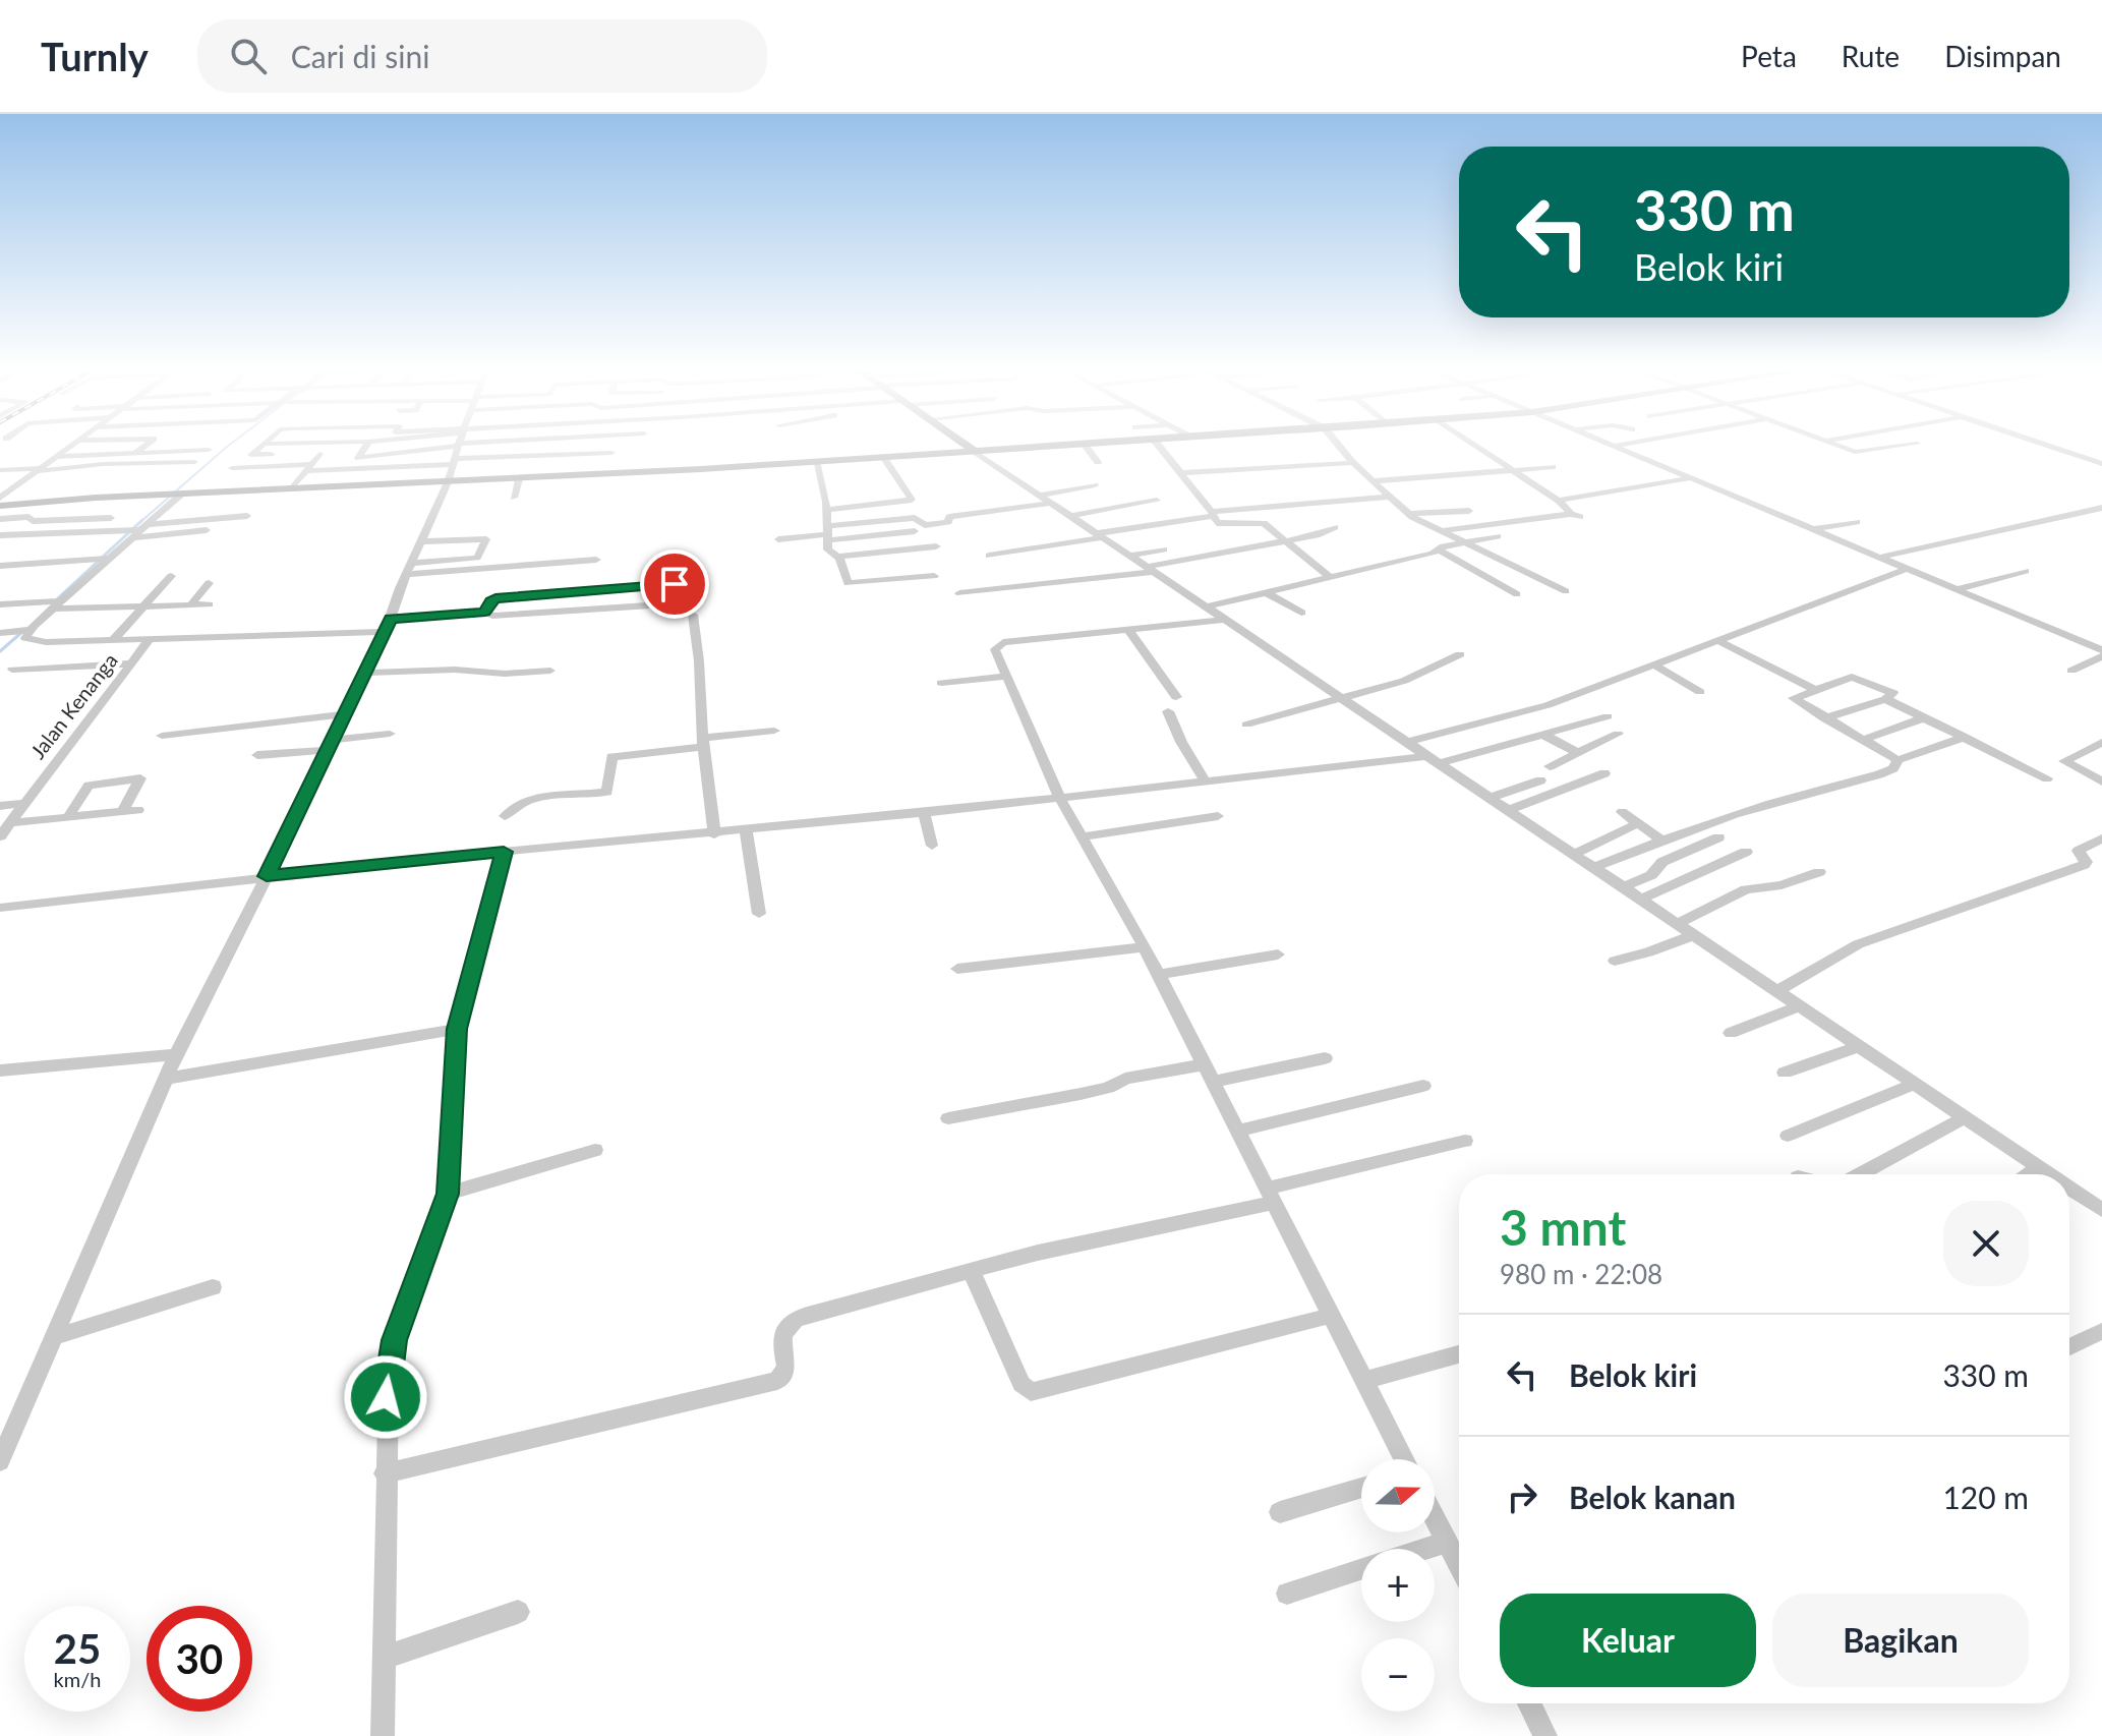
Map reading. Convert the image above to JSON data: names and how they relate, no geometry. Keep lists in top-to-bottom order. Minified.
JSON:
{"streets":{"street":["Jalan Kenanga"]},"north":"right","page":{"header":"Turnly","search":"Cari di sini","nav":["Peta","Rute","Disimpan"],"turn":["330 m","Belok kiri"],"heading":["3 mnt","980 m · 22:08"],"list":[{"name":"Belok kiri","value":"330 m"},{"name":"Belok kanan","value":"120 m"}],"map_buttons":["+","−"],"buttons":["Keluar","Bagikan"],"speed":"25 km/h","limit":"30"}}
